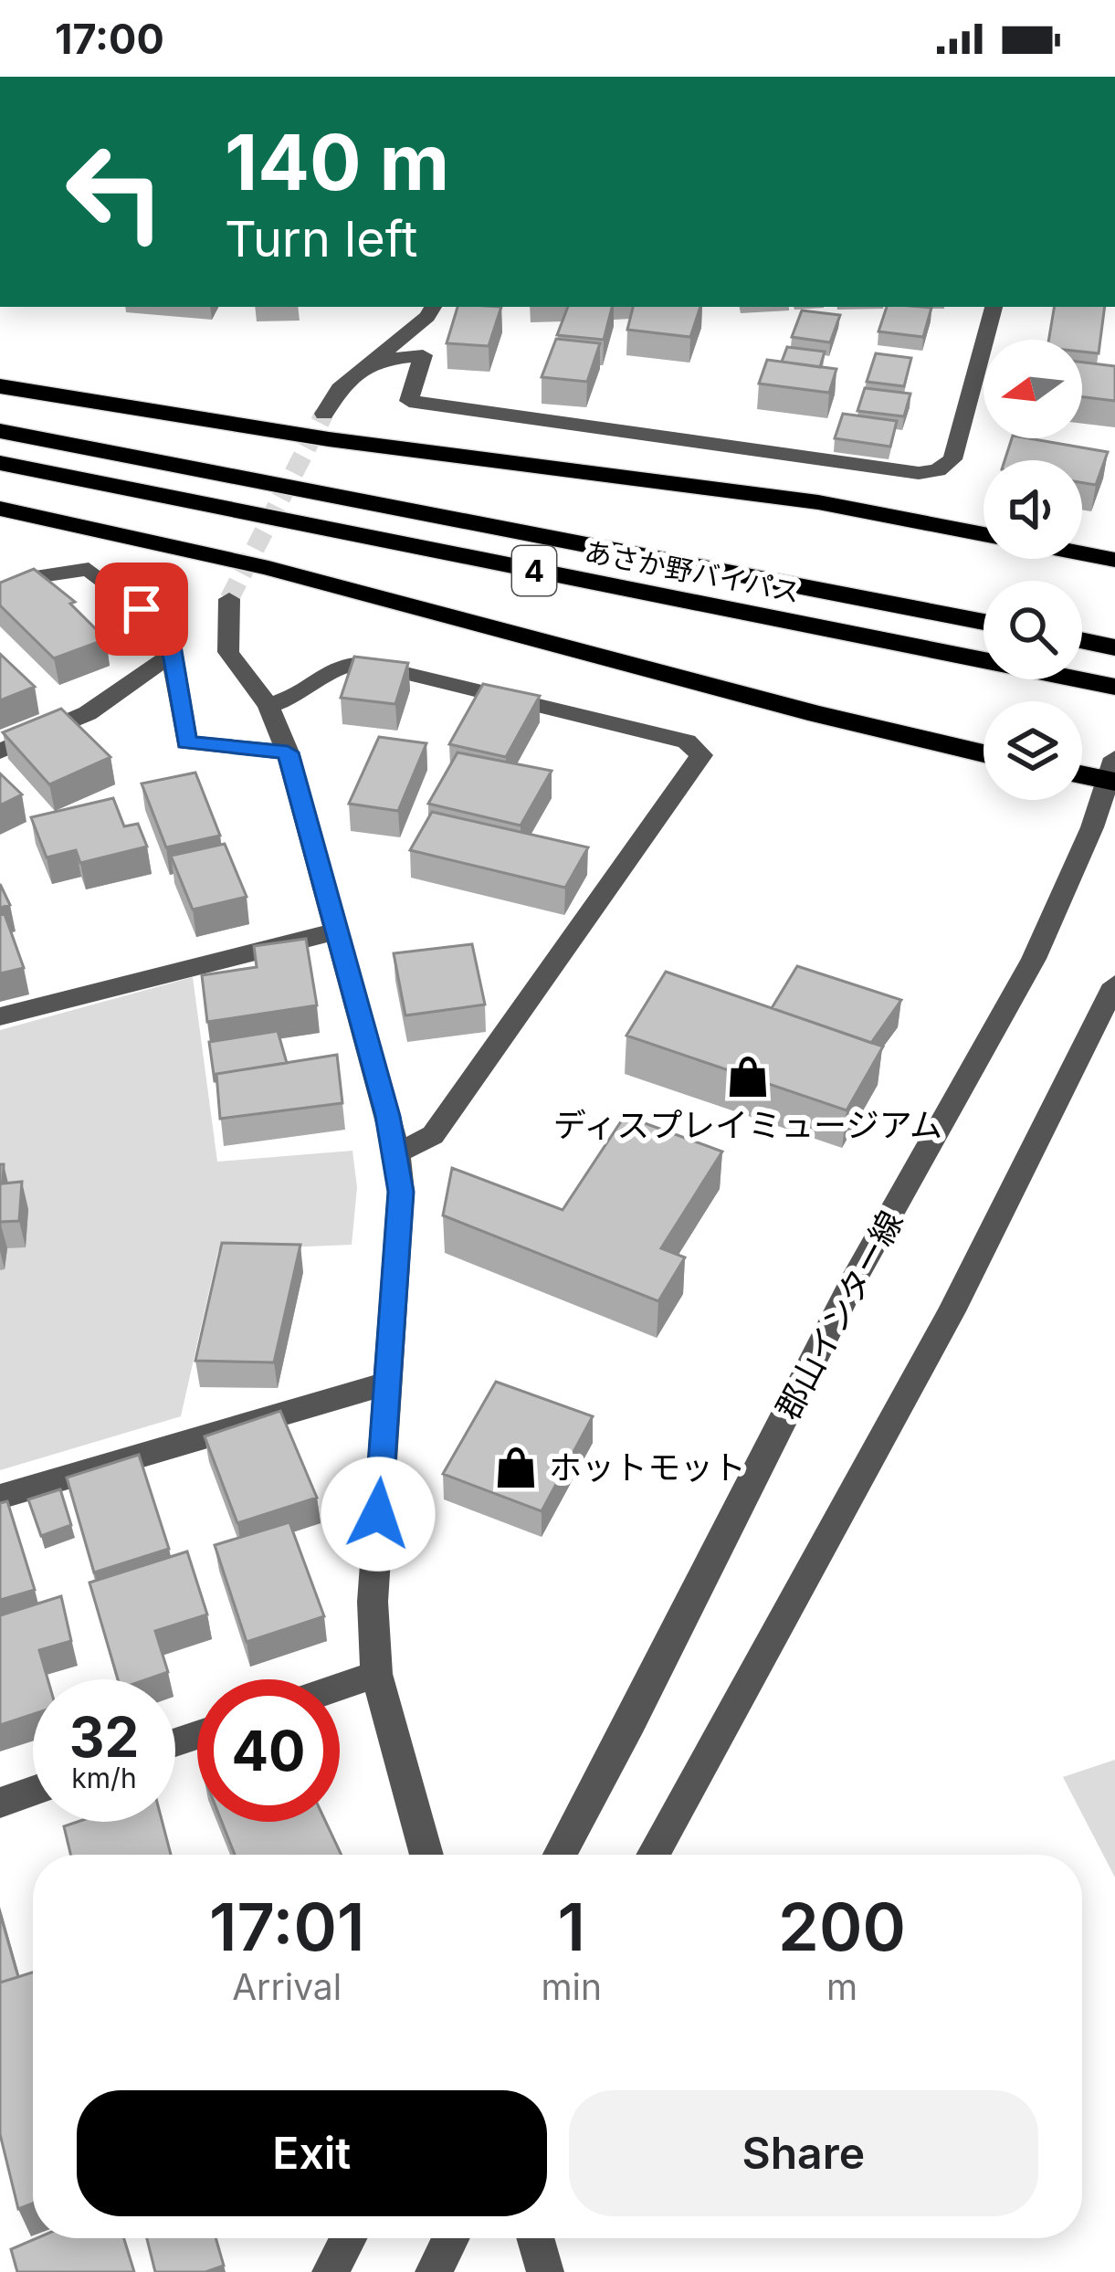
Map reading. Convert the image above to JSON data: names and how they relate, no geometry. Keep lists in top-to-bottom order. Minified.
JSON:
{"streets":{"highway":["4","あさか野バイパス"],"street":["郡山インター線"]},"places":{"shop":["ディスプレイミュージアム","ホットモット"]},"north":"left","page":{"status":"17:00","turn":["140 m","Turn left"],"speed":"32 km/h","limit":"40","eta":["17:01","Arrival","1","min","200","m"],"buttons":["Exit","Share"]}}
